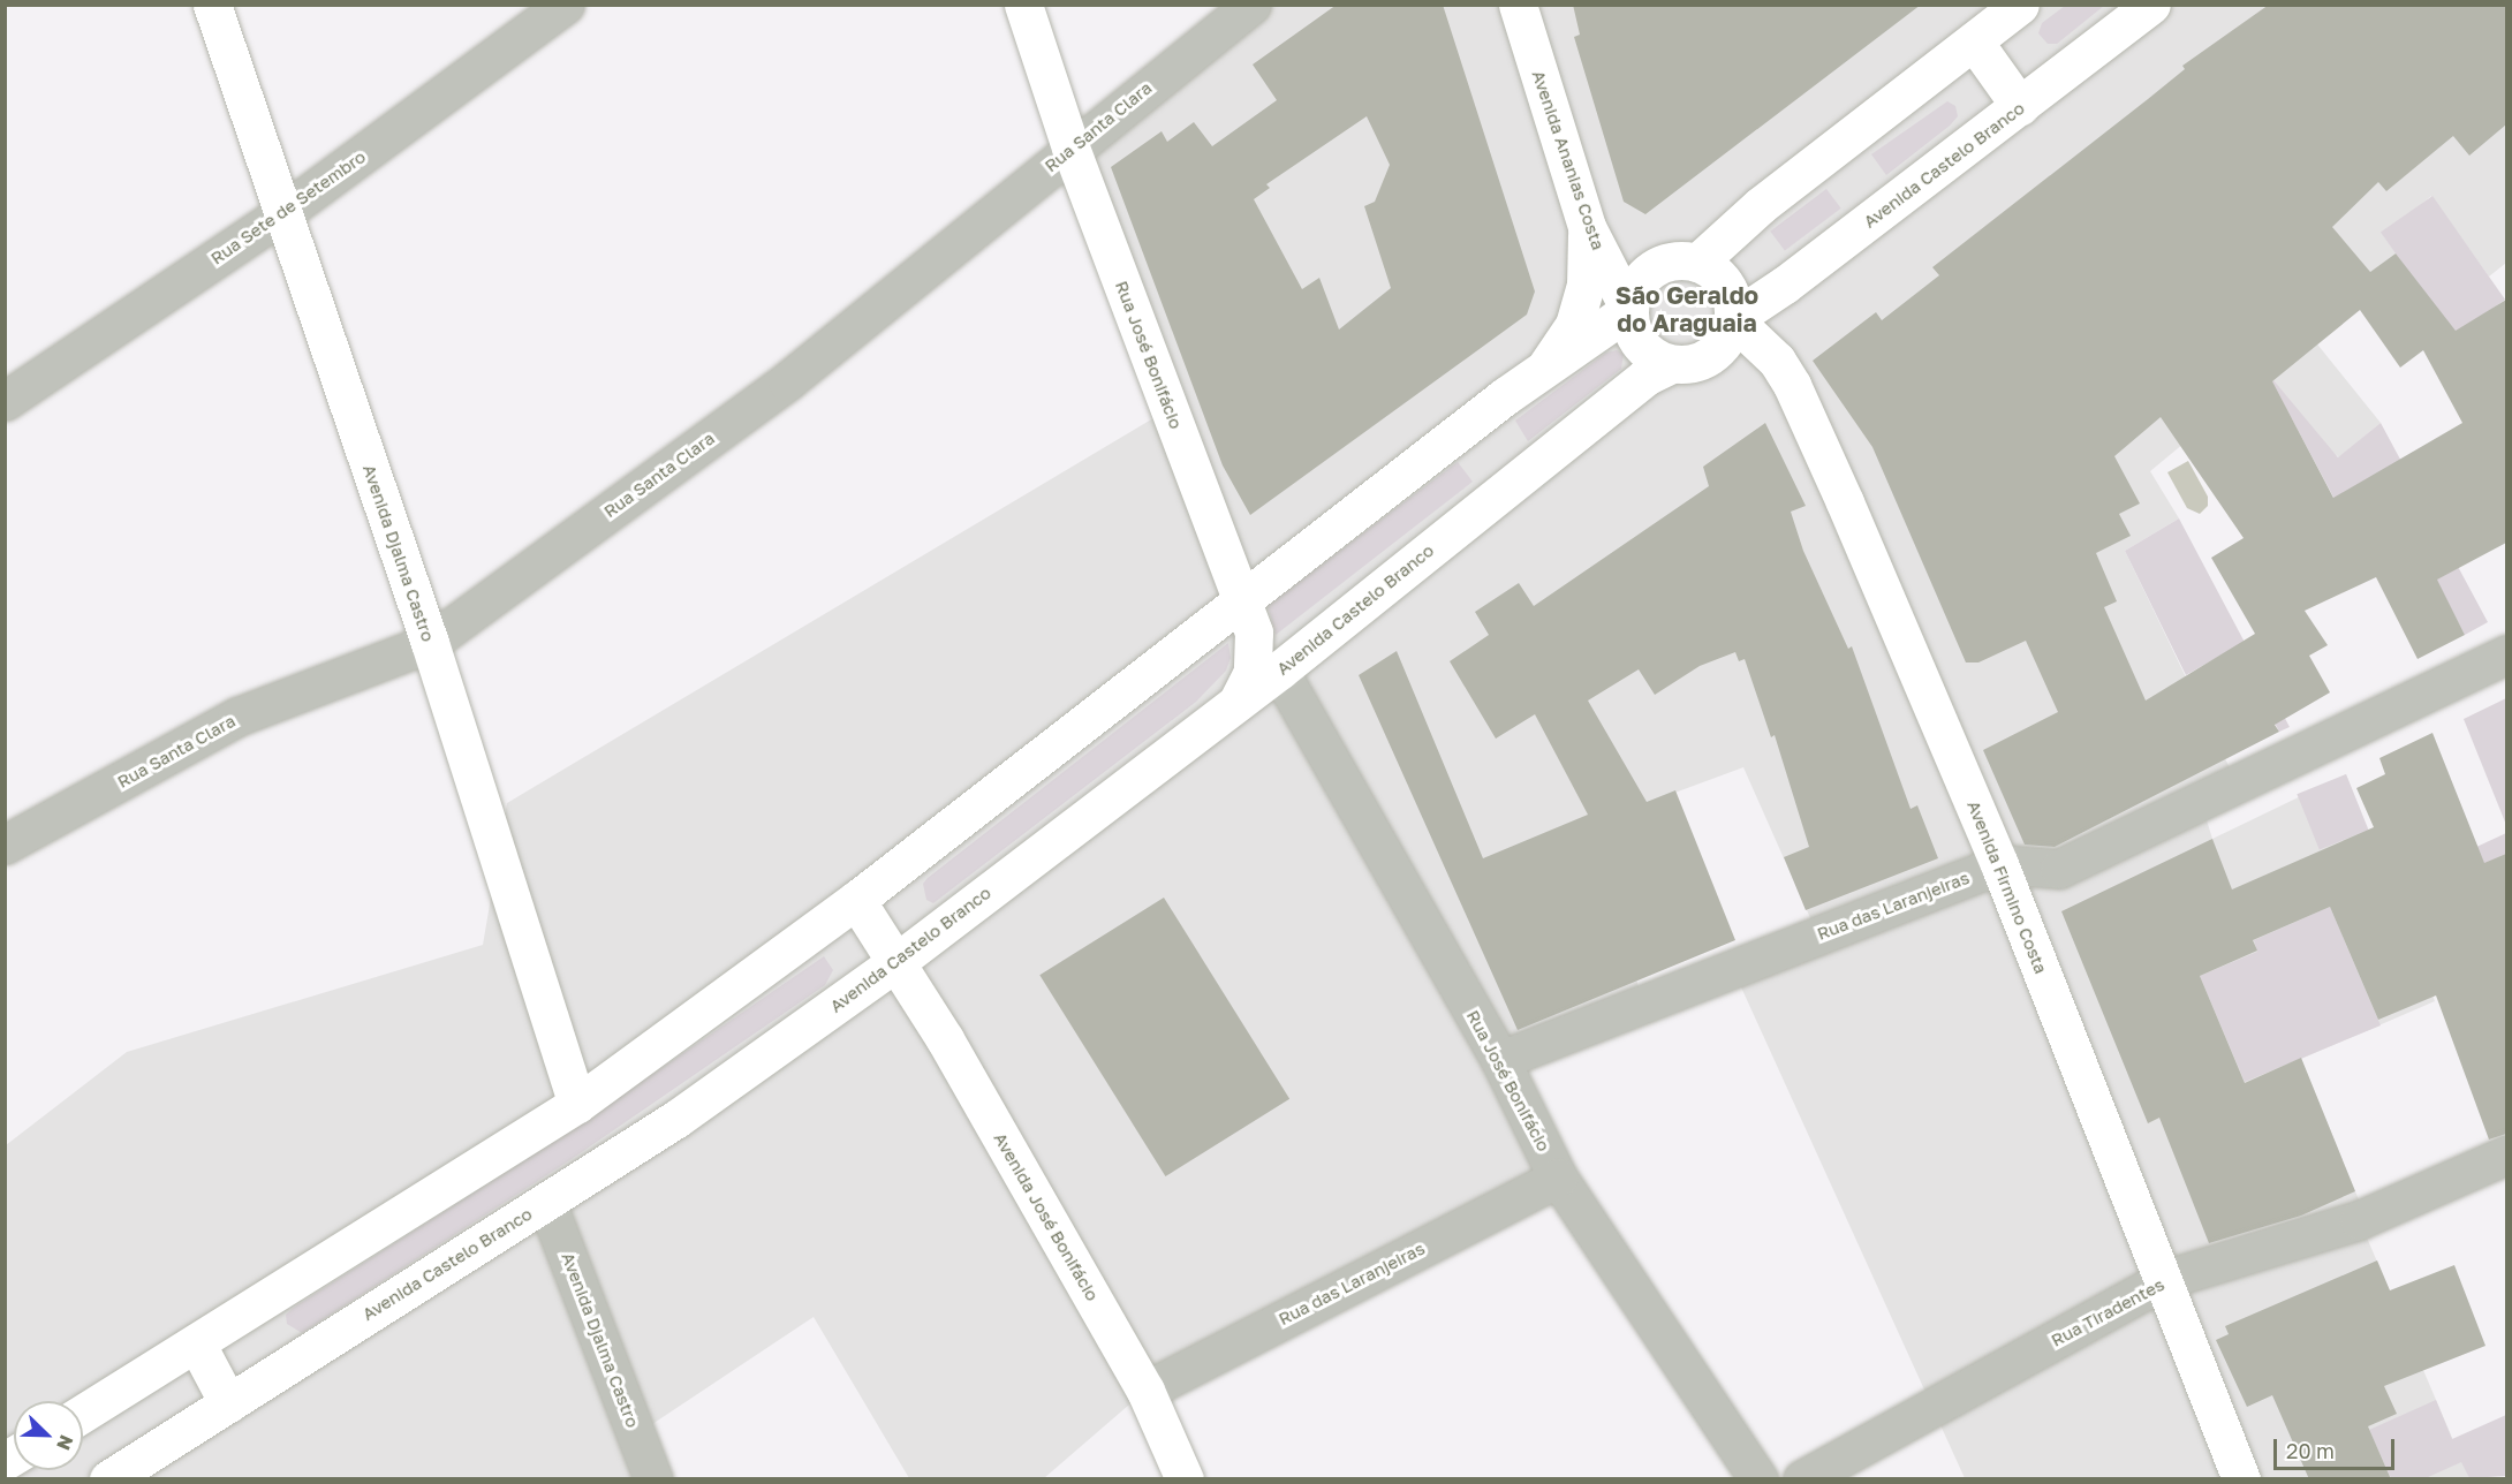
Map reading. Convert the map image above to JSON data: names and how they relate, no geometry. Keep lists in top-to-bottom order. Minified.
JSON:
{"streets":{"main road":["Avenida Ananias Costa","Avenida Castelo Branco","Rua José Bonifácio","Avenida Djalma Castro","Avenida Firmino Costa","Avenida José Bonifácio"],"street":["Rua Santa Clara","Rua Sete de Setembro","Rua das Laranjeiras","Rua Tiradentes"]},"crossings":[["Rua Santa Clara","Rua José Bonifácio"],["Rua Santa Clara","Avenida Djalma Castro"],["Avenida Ananias Costa","Avenida Castelo Branco"],["Avenida Ananias Costa","Avenida Firmino Costa"],["Avenida Castelo Branco","Rua José Bonifácio"],["Avenida Castelo Branco","Avenida Djalma Castro"],["Avenida Castelo Branco","Avenida Firmino Costa"],["Avenida Castelo Branco","Avenida José Bonifácio"],["Rua Sete de Setembro","Avenida Djalma Castro"],["Rua José Bonifácio","Rua das Laranjeiras"],["Avenida Firmino Costa","Rua das Laranjeiras"],["Avenida Firmino Costa","Rua Tiradentes"],["Rua das Laranjeiras","Avenida José Bonifácio"]],"districts":["São Geraldo do Araguaia"],"scale_bar":"20 m","north":"bottom right"}
